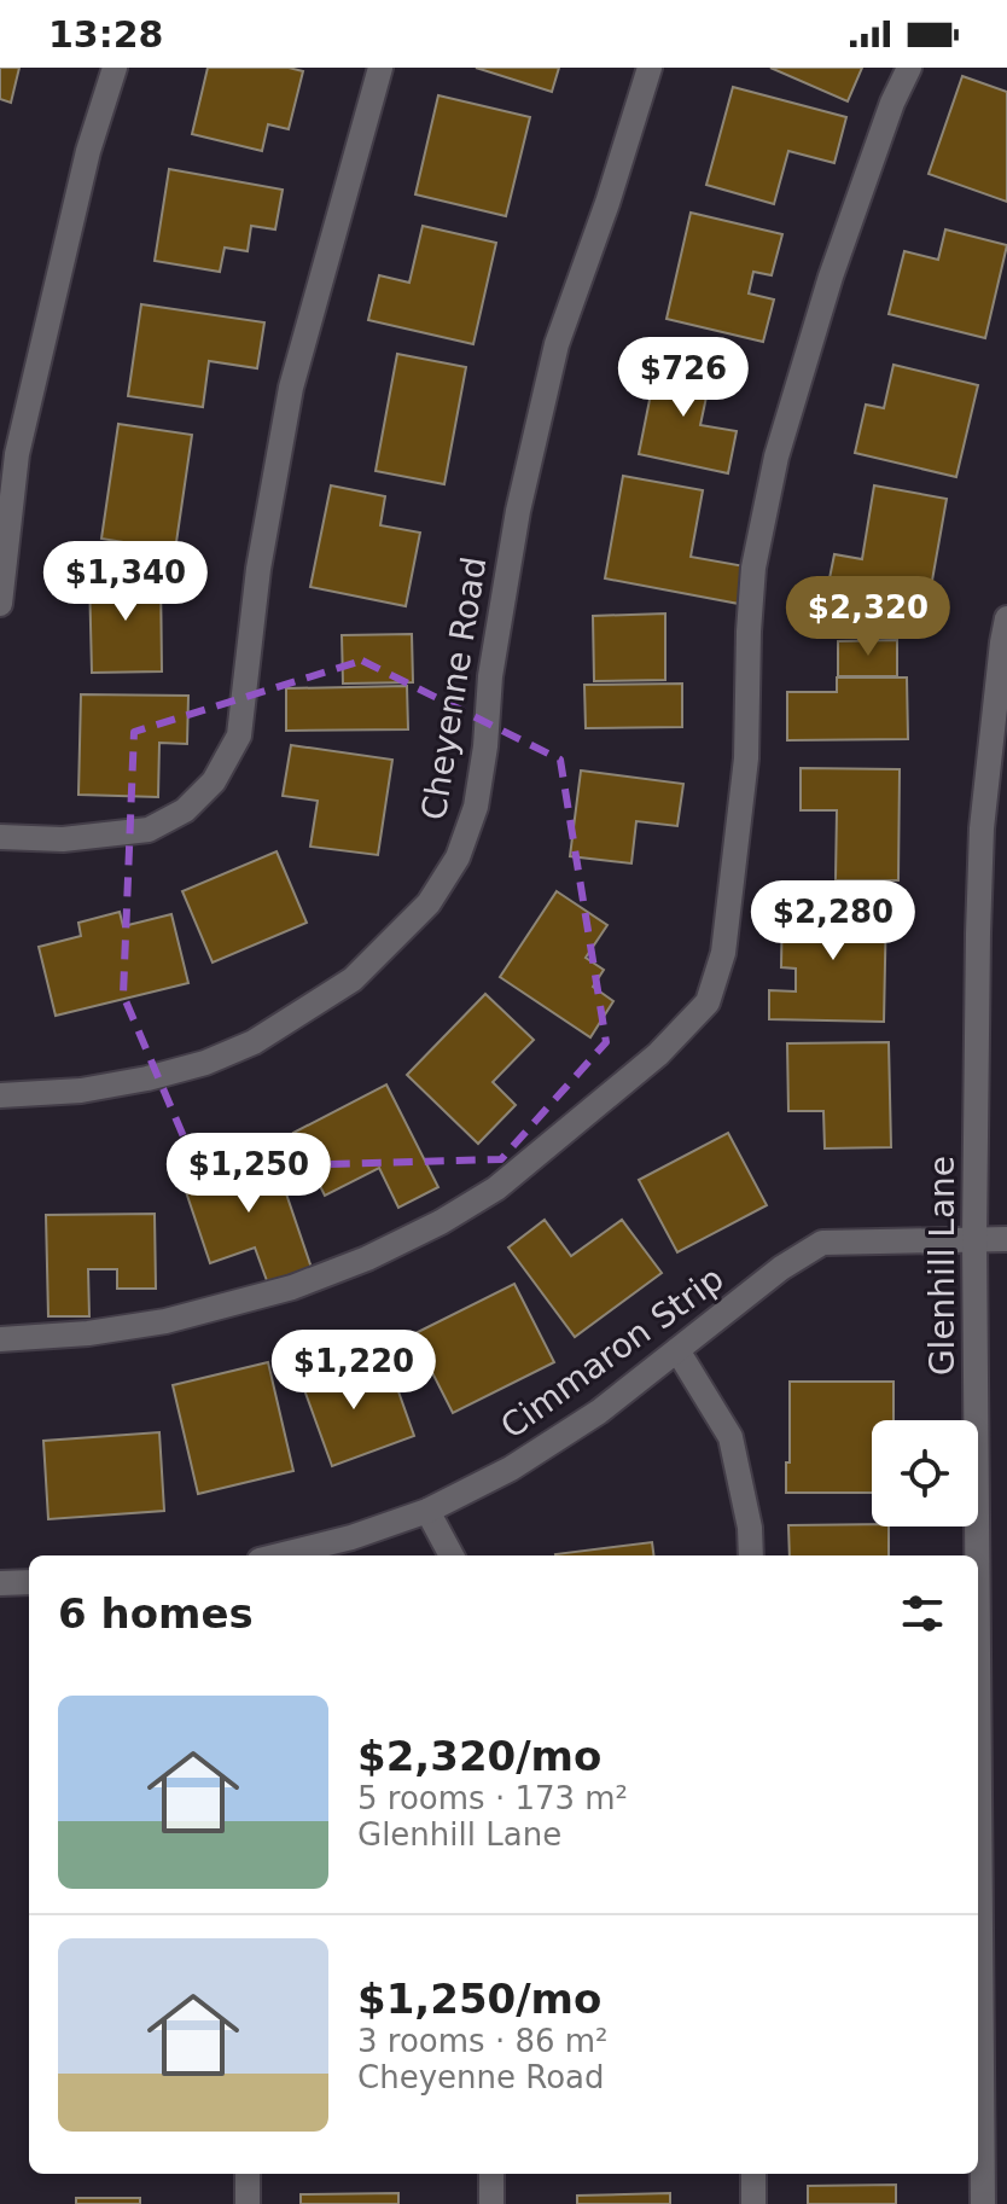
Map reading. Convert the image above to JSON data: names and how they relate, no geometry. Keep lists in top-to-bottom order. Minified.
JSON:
{"streets":{"street":["Cheyenne Road","Glenhill Lane","Cimmaron Strip"]},"crossings":[["Glenhill Lane","Cimmaron Strip"]],"page":{"status":"13:28","price":["$726","$1,340","$2,320","$2,280","$1,250","$1,220"],"heading":"6 homes","list":[{"name":"$2,320/mo","note":"5 rooms · 173 m² · Glenhill Lane"},{"name":"$1,250/mo","note":"3 rooms · 86 m² · Cheyenne Road"}]}}
